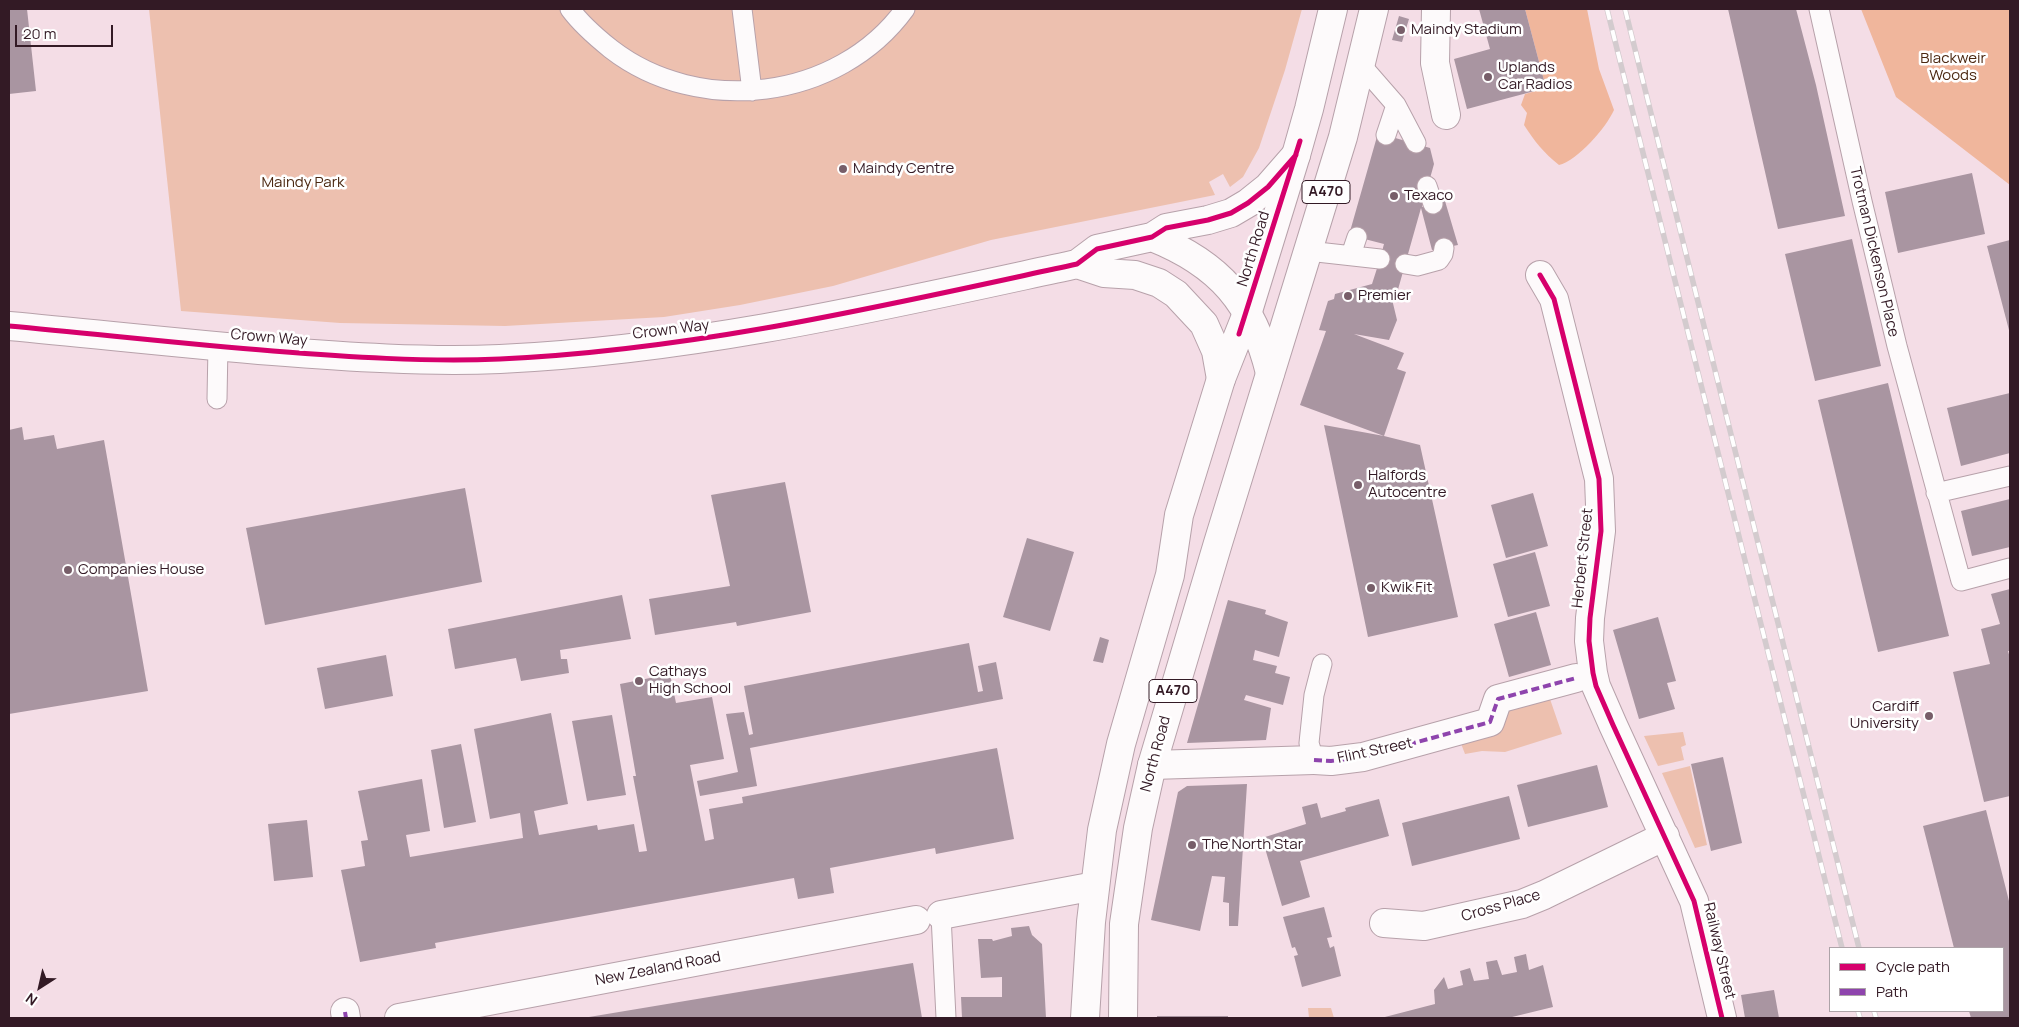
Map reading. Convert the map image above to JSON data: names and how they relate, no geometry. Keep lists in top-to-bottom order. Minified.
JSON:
{"streets":{"street":["A470","North Road","Crown Way","Herbert Street","Flint Street","Cross Place","Railway Street","New Zealand Road"],"lane":["Trotman Dickenson Place"]},"crossings":[["North Road","Crown Way"],["North Road","Flint Street"],["North Road","New Zealand Road"],["Herbert Street","Cross Place"],["Herbert Street","Railway Street"],["Cross Place","Railway Street"]],"parks":["Blackweir Woods","Maindy Park"],"places":["Maindy Stadium","Uplands Car Radios","Maindy Centre","Texaco","Premier","Halfords Autocentre","Companies House","Kwik Fit","Cathays High School","Cardiff University","The North Star"],"legend":["Cycle path","Path"],"scale_bar":"20 m","north":"bottom left"}
